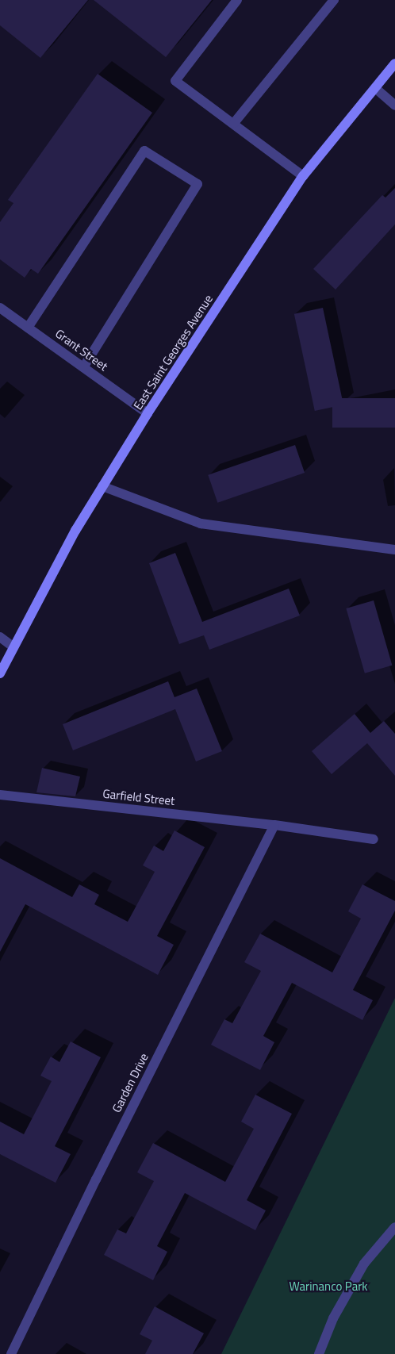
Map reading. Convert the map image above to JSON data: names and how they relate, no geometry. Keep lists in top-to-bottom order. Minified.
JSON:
{"streets":{"main road":["East Saint Georges Avenue"],"street":["Grant Street","Garfield Street","Garden Drive"]},"crossings":[["Grant Street","East Saint Georges Avenue"],["Garfield Street","Garden Drive"]],"parks":["Warinanco Park"]}
